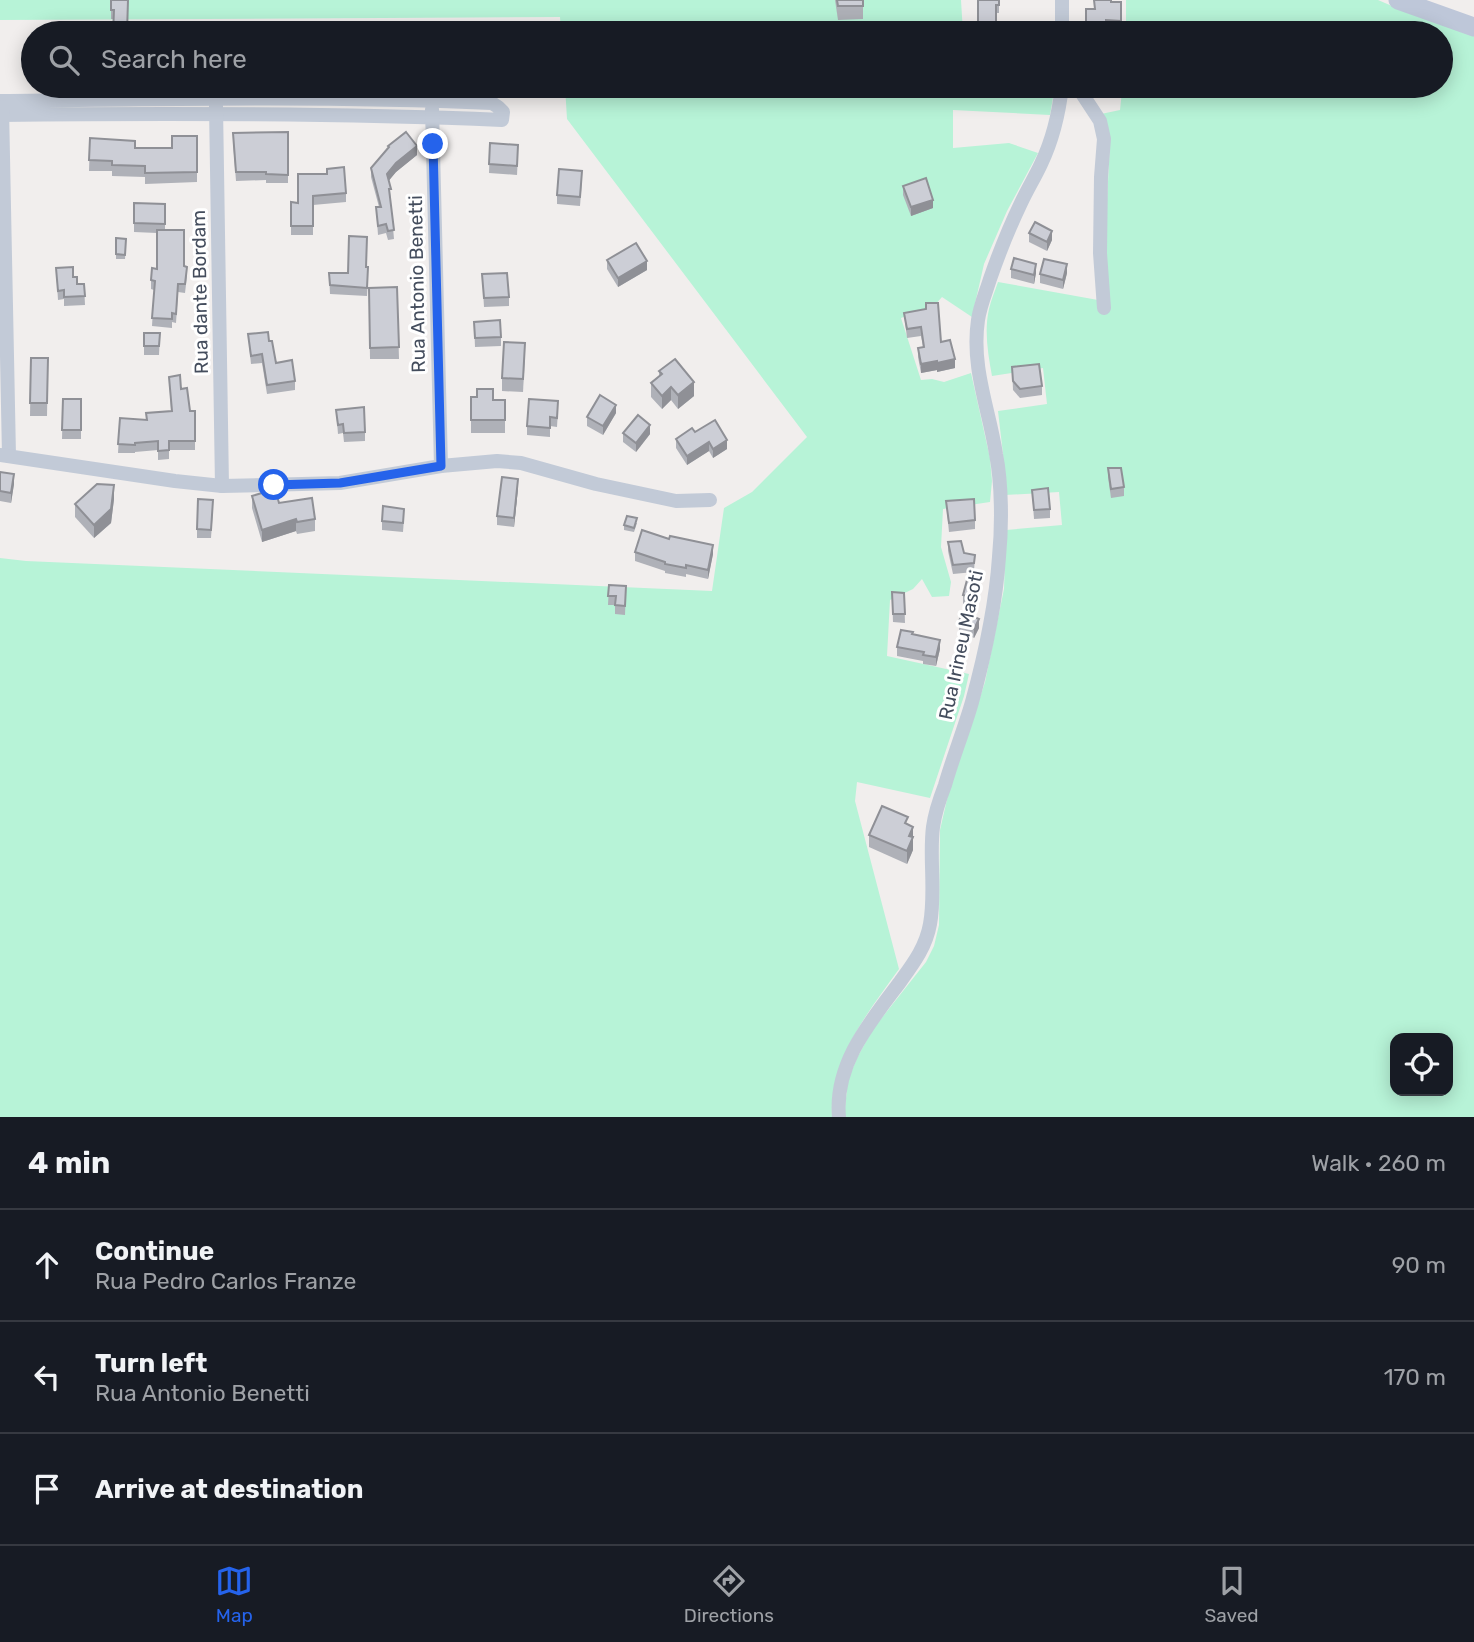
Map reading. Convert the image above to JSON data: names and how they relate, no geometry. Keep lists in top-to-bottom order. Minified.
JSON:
{"streets":{"street":["Rua Antonio Benetti","Rua dante Bordam","Rua Irineu Masoti"]},"page":{"search":"Search here","heading":["4 min","Walk · 260 m"],"list":[["Continue","Rua Pedro Carlos Franze","90 m"],["Turn left","Rua Antonio Benetti","170 m"],"Arrive at destination"],"nav":["Map","Directions","Saved"]}}
